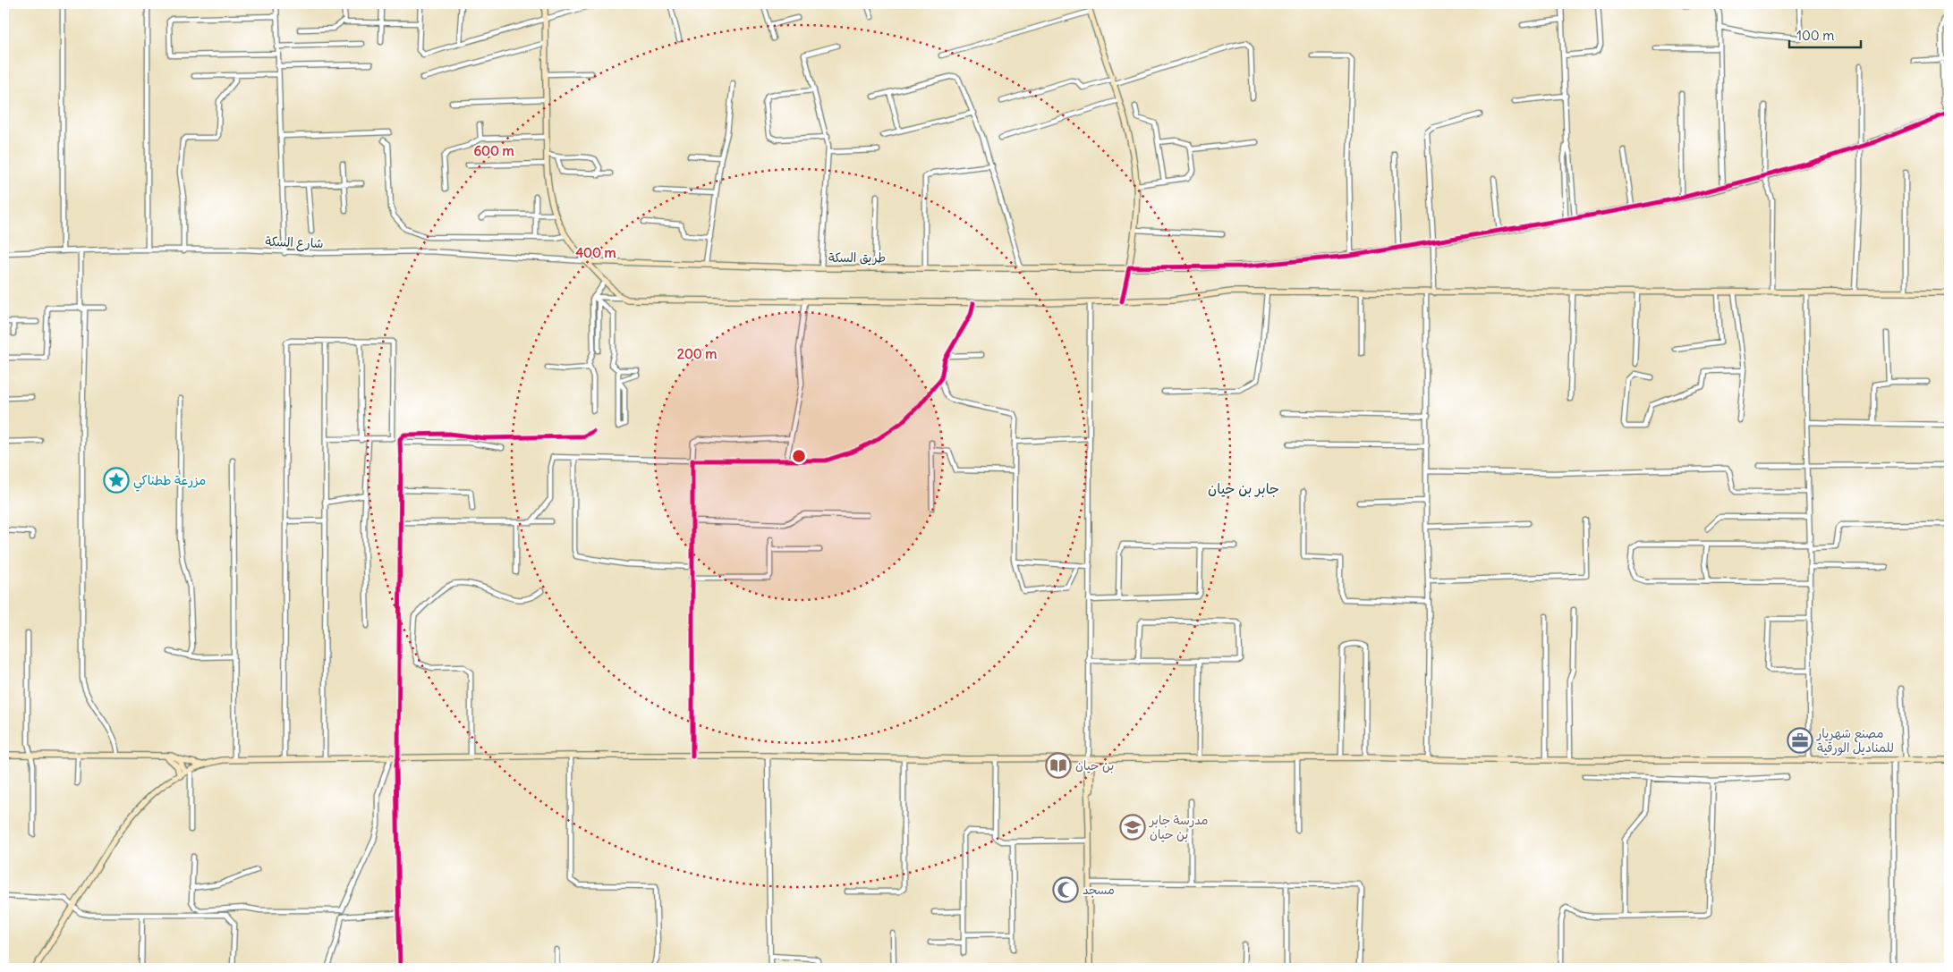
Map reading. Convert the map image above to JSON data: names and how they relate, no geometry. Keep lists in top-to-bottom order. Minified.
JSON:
{"streets":{"main road":["طريق السكة"],"street":["شارع السكة"]},"crossings":[["شارع السكة","طريق السكة"]],"districts":["جابر بن حيان"],"places":{"place":["مزرعة ططناكي"],"office":["مصنع شهريار للمناديل الورقية"],"library":["بن حيان"],"school or university":["مدرسة جابر بن حيان"],"mosque":["مسجد"]},"scale_bar":"100 m","rings":["600 m","400 m","200 m"]}
